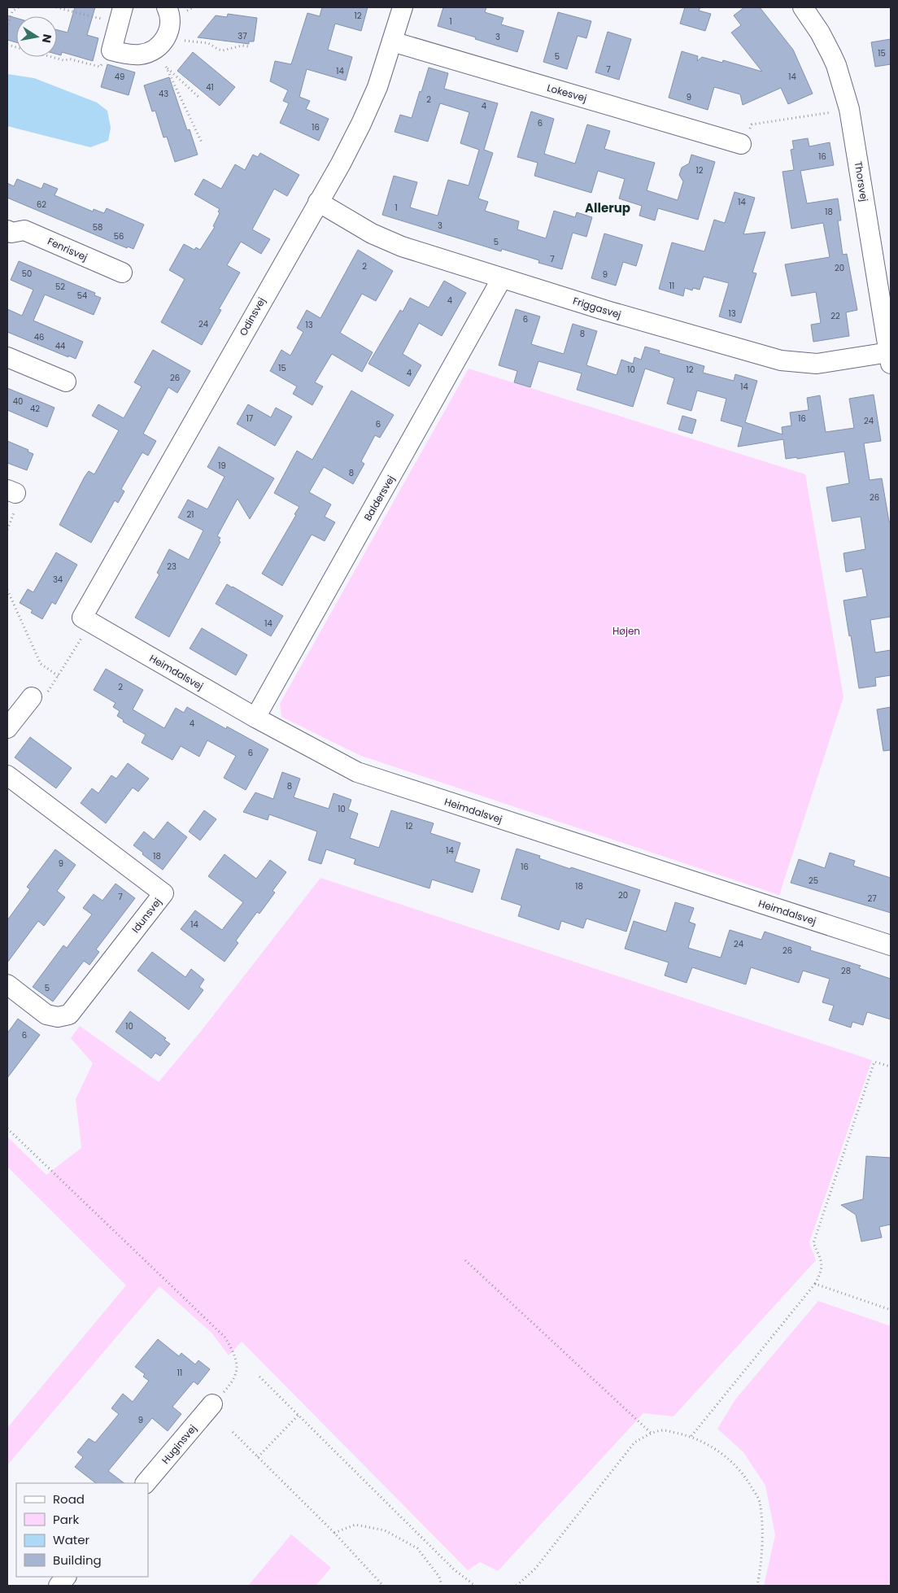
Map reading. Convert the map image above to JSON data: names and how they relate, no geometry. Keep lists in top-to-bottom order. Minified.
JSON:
{"streets":{"street":["Lokesvej","Thorsvej","Fenrisvej","Friggasvej","Odinsvej","Baldersvej","Heimdalsvej","Idunsvej","Huginsvej"]},"crossings":[["Lokesvej","Odinsvej"],["Thorsvej","Friggasvej"],["Friggasvej","Odinsvej"],["Friggasvej","Baldersvej"],["Odinsvej","Heimdalsvej"],["Baldersvej","Heimdalsvej"]],"districts":["Allerup"],"parks":["Højen"],"house_numbers":["12","1","37","3","15","5","7","14","49","14","41","43","9","2","4","6","16","16","12","14","62","1","18","3","58","56","5","7","2","20","50","9","11","52","54","4","13","22","6","24","13","8","46","44","15","10","12","4","26","14","40","42","17","16","24","6","19","8","26","21","23","34","14","2","4","6","8","10","12","14","18","9","16","25","18","20","7","27","14","24","26","28","5","10","6","11","9"],"legend":["Road","Park","Water","Building"],"north":"right"}
